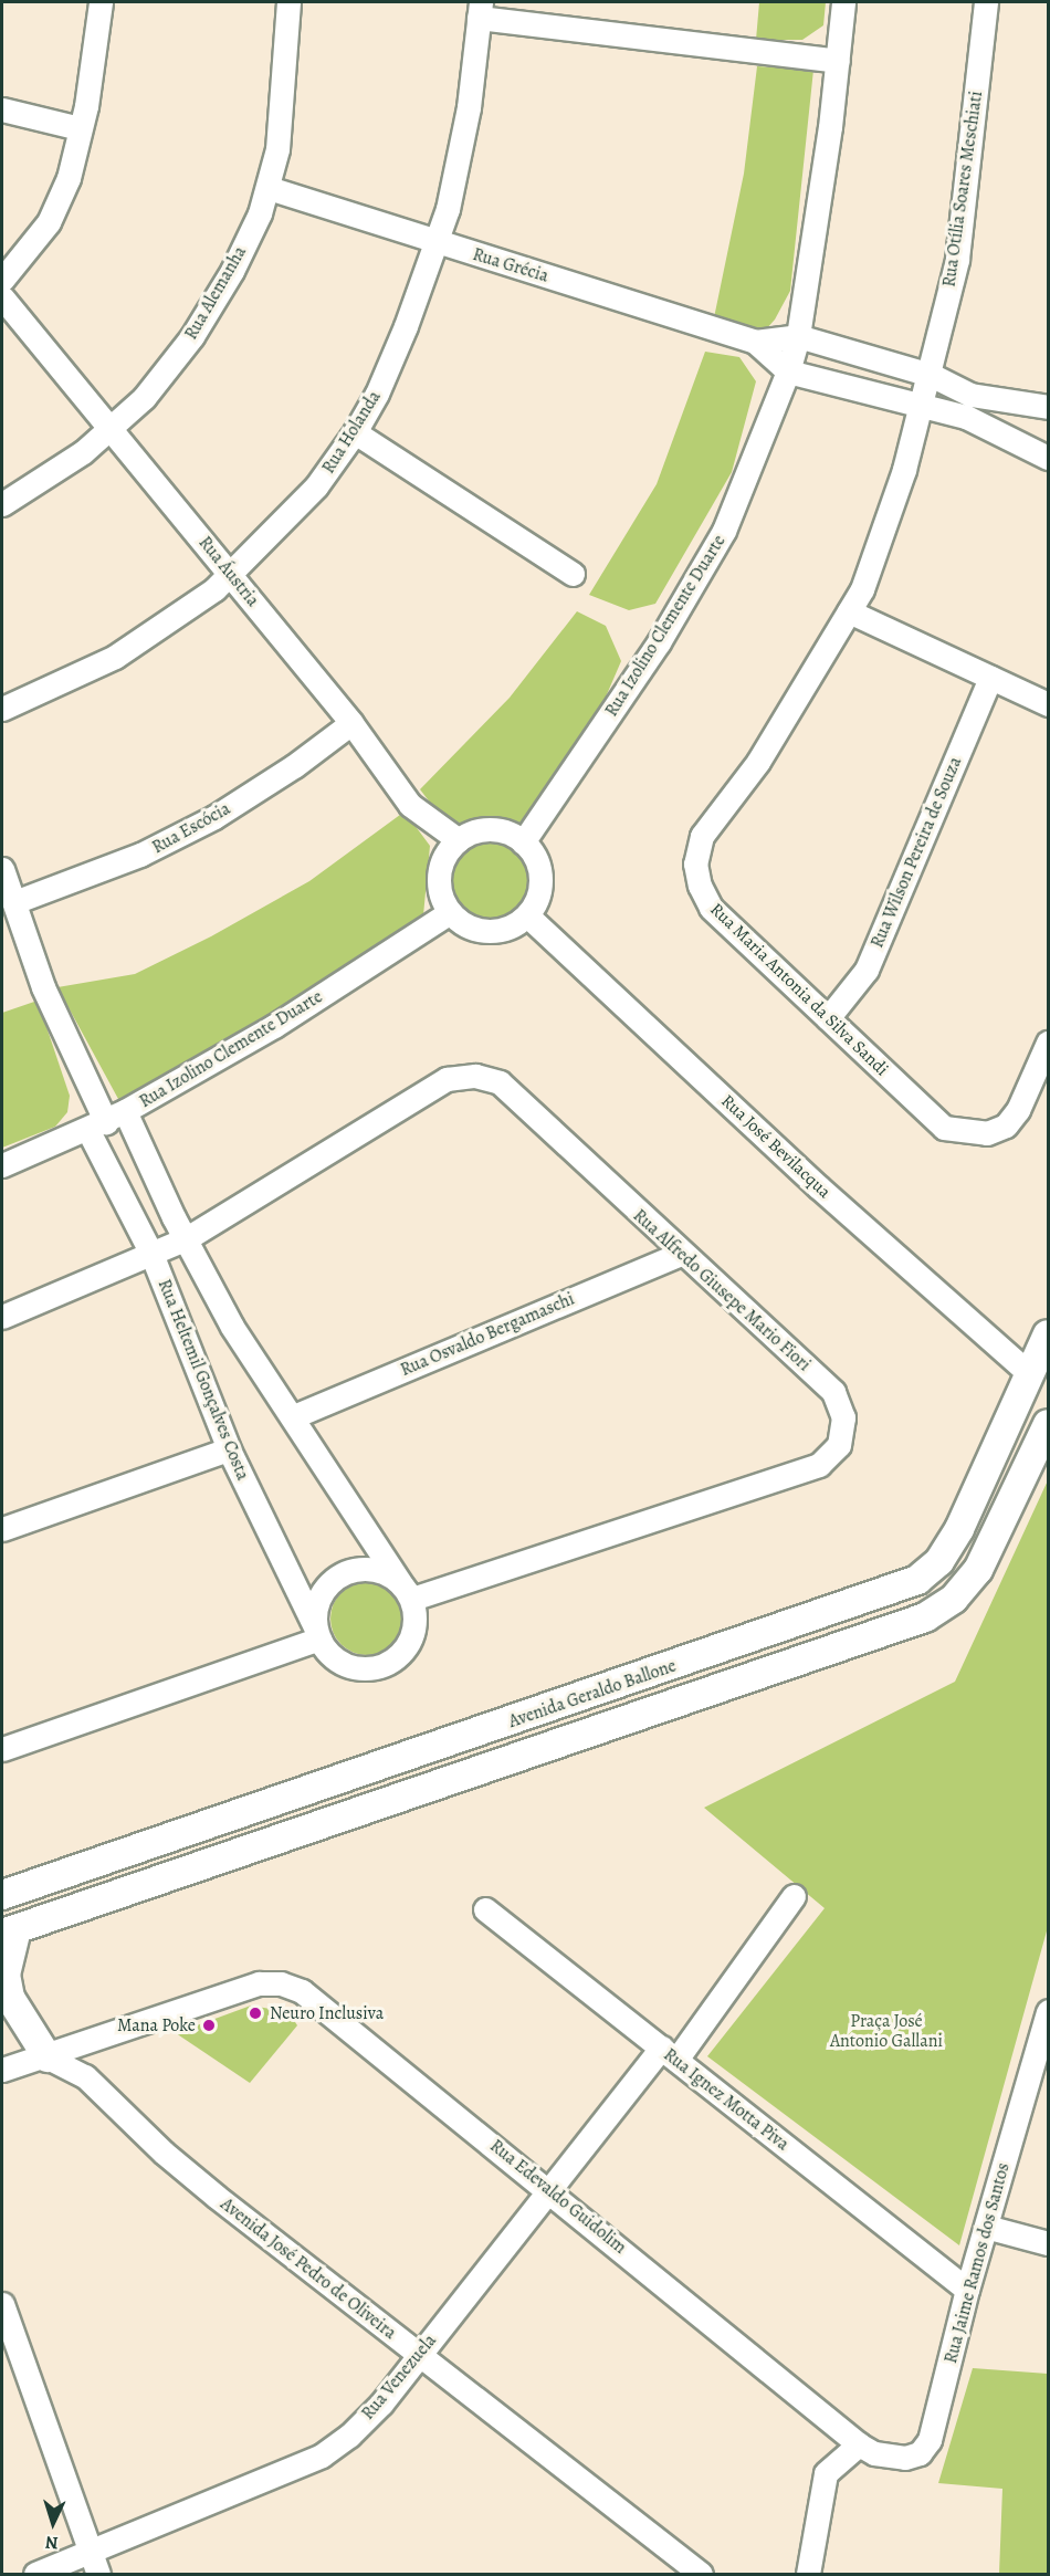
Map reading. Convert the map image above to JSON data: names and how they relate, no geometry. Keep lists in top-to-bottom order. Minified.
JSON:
{"streets":{"street":["Rua Otília Soares Meschiati","Rua Grécia","Rua Alemanha","Rua Holanda","Rua Áustria","Rua Izolino Clemente Duarte","Rua Escócia","Rua Wilson Pereira de Souza","Rua Maria Antonia da Silva Sandi","Rua José Bevilacqua","Rua Alfredo Giusepe Mario Fiori","Rua Osvaldo Bergamaschi","Rua Heltemil Gonçalves Costa","Avenida Geraldo Ballone","Rua Ignez Motta Piva","Rua Edevaldo Guidolim","Rua Jaime Ramos dos Santos","Avenida José Pedro de Oliveira","Rua Venezuela"]},"crossings":[["Rua Otília Soares Meschiati","Rua Maria Antonia da Silva Sandi"],["Rua Grécia","Rua Alemanha"],["Rua Grécia","Rua Holanda"],["Rua Grécia","Rua Izolino Clemente Duarte"],["Rua Alemanha","Rua Áustria"],["Rua Holanda","Rua Áustria"],["Rua Áustria","Rua Izolino Clemente Duarte"],["Rua Áustria","Rua Escócia"],["Rua Áustria","Rua José Bevilacqua"],["Rua Izolino Clemente Duarte","Rua José Bevilacqua"],["Rua Izolino Clemente Duarte","Rua Heltemil Gonçalves Costa"],["Rua Wilson Pereira de Souza","Rua Maria Antonia da Silva Sandi"],["Rua José Bevilacqua","Avenida Geraldo Ballone"],["Rua Alfredo Giusepe Mario Fiori","Rua Osvaldo Bergamaschi"],["Rua Alfredo Giusepe Mario Fiori","Rua Heltemil Gonçalves Costa"],["Rua Ignez Motta Piva","Rua Jaime Ramos dos Santos"],["Rua Ignez Motta Piva","Rua Venezuela"],["Rua Edevaldo Guidolim","Rua Jaime Ramos dos Santos"],["Rua Edevaldo Guidolim","Avenida José Pedro de Oliveira"],["Rua Edevaldo Guidolim","Rua Venezuela"],["Avenida José Pedro de Oliveira","Rua Venezuela"]],"parks":["Praça José Antonio Gallani"],"places":["Neuro Inclusiva","Mana Poke"],"north":"bottom"}
